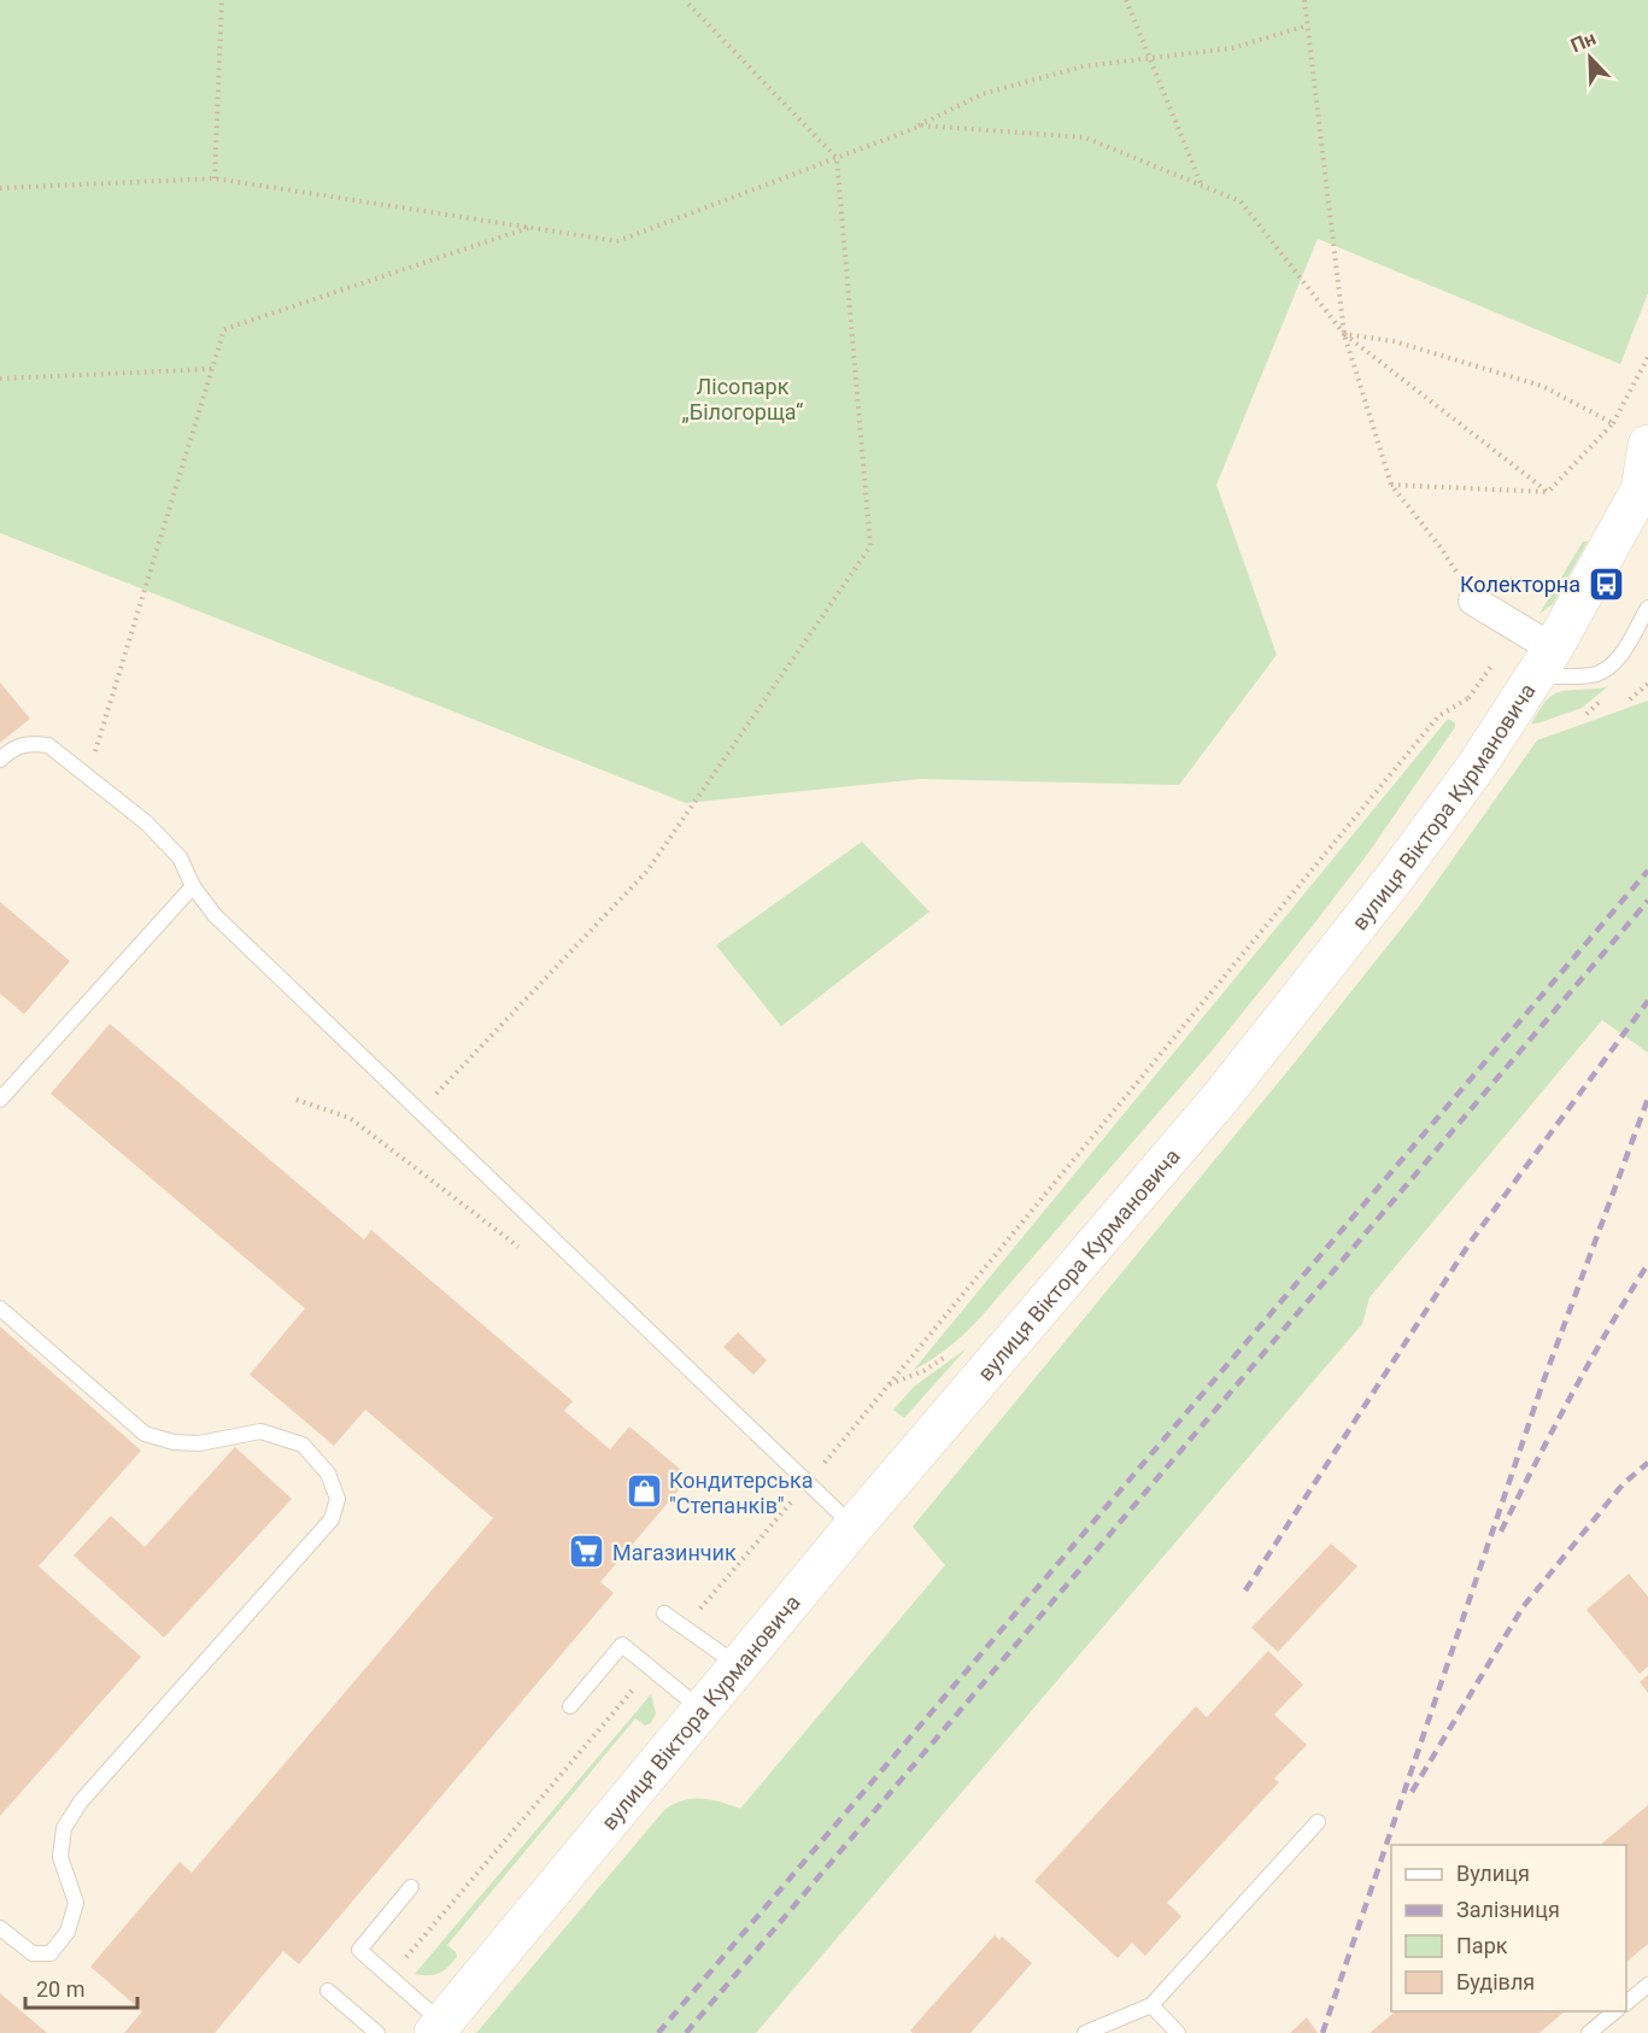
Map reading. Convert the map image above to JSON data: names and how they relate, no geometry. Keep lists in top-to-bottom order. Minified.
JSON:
{"streets":{"street":["вулиця Віктора Курмановича"]},"parks":["Лісопарк „Білогорща“"],"places":{"bus stop":["Колекторна"],"shop":["Кондитерська \"Степанків\""],"supermarket":["Магазинчик"]},"legend":["Вулиця","Залізниця","Парк","Будівля"],"scale_bar":"20 m","north":"top left"}
